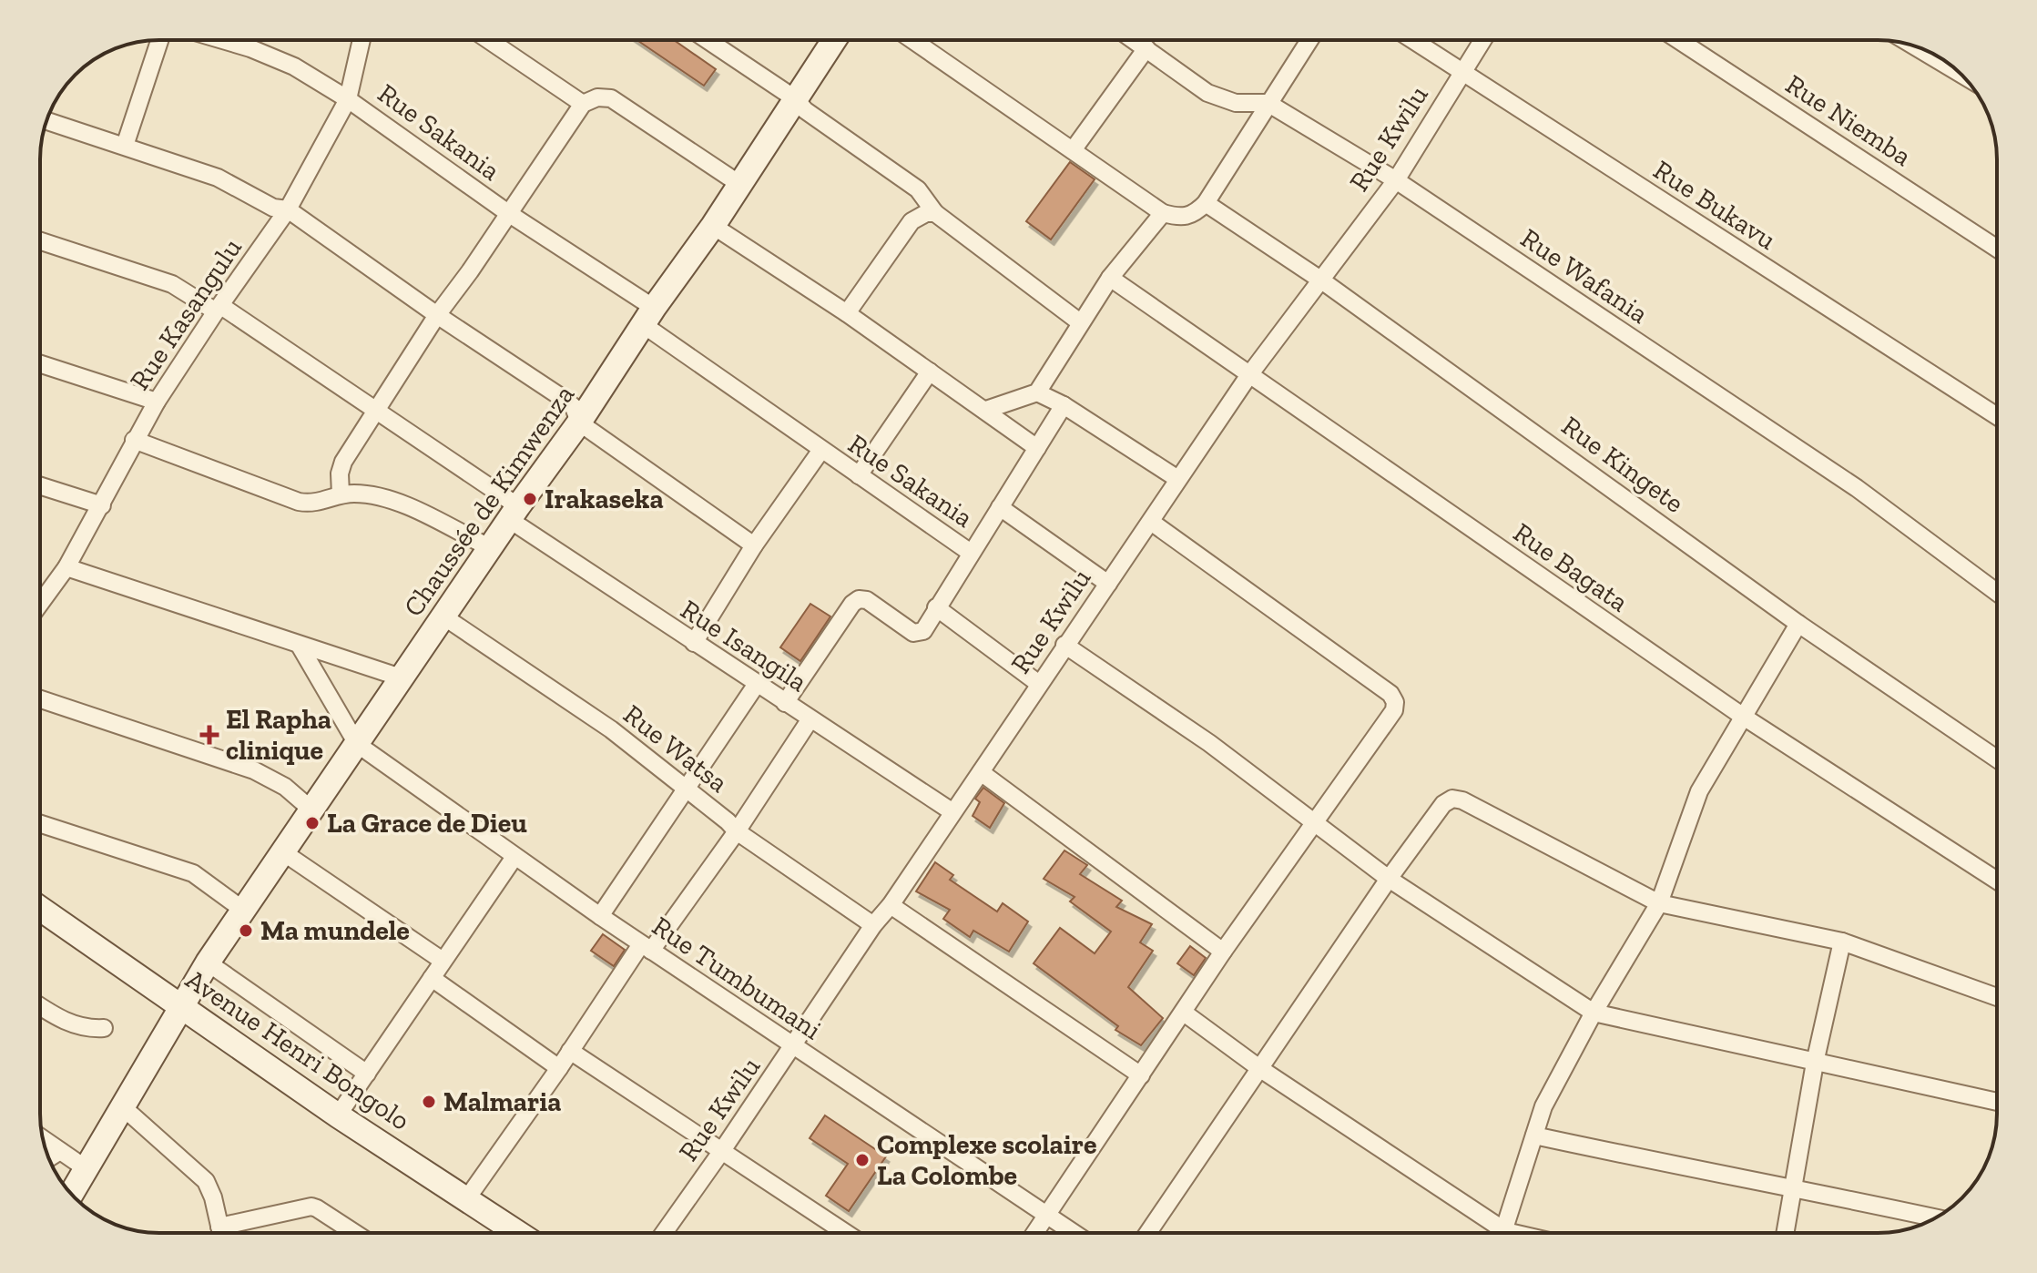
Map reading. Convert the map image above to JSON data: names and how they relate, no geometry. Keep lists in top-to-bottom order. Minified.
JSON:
{"streets":{"street":["Rue Niemba","Rue Sakania","Rue Kwilu","Rue Bukavu","Rue Wafania","Rue Kasangulu","Rue Kingete","Chaussée de Kimwenza","Rue Bagata","Rue Isangila","Rue Watsa","Rue Tumbumani","Avenue Henri Bongolo"]},"crossings":[["Rue Sakania","Rue Kasangulu"],["Rue Sakania","Chaussée de Kimwenza"],["Rue Kwilu","Rue Bukavu"],["Rue Kwilu","Rue Wafania"],["Rue Kwilu","Rue Kingete"],["Rue Kwilu","Rue Bagata"],["Rue Kwilu","Rue Isangila"],["Rue Kwilu","Rue Watsa"],["Rue Kwilu","Rue Tumbumani"],["Rue Kasangulu","Rue Isangila"],["Chaussée de Kimwenza","Rue Isangila"],["Chaussée de Kimwenza","Rue Watsa"],["Chaussée de Kimwenza","Rue Tumbumani"],["Chaussée de Kimwenza","Avenue Henri Bongolo"]],"places":{"other":["Irakaseka","La Grace de Dieu","Ma mundele","Malmaria","Complexe scolaire La Colombe"],"health":["El Rapha clinique"]}}
